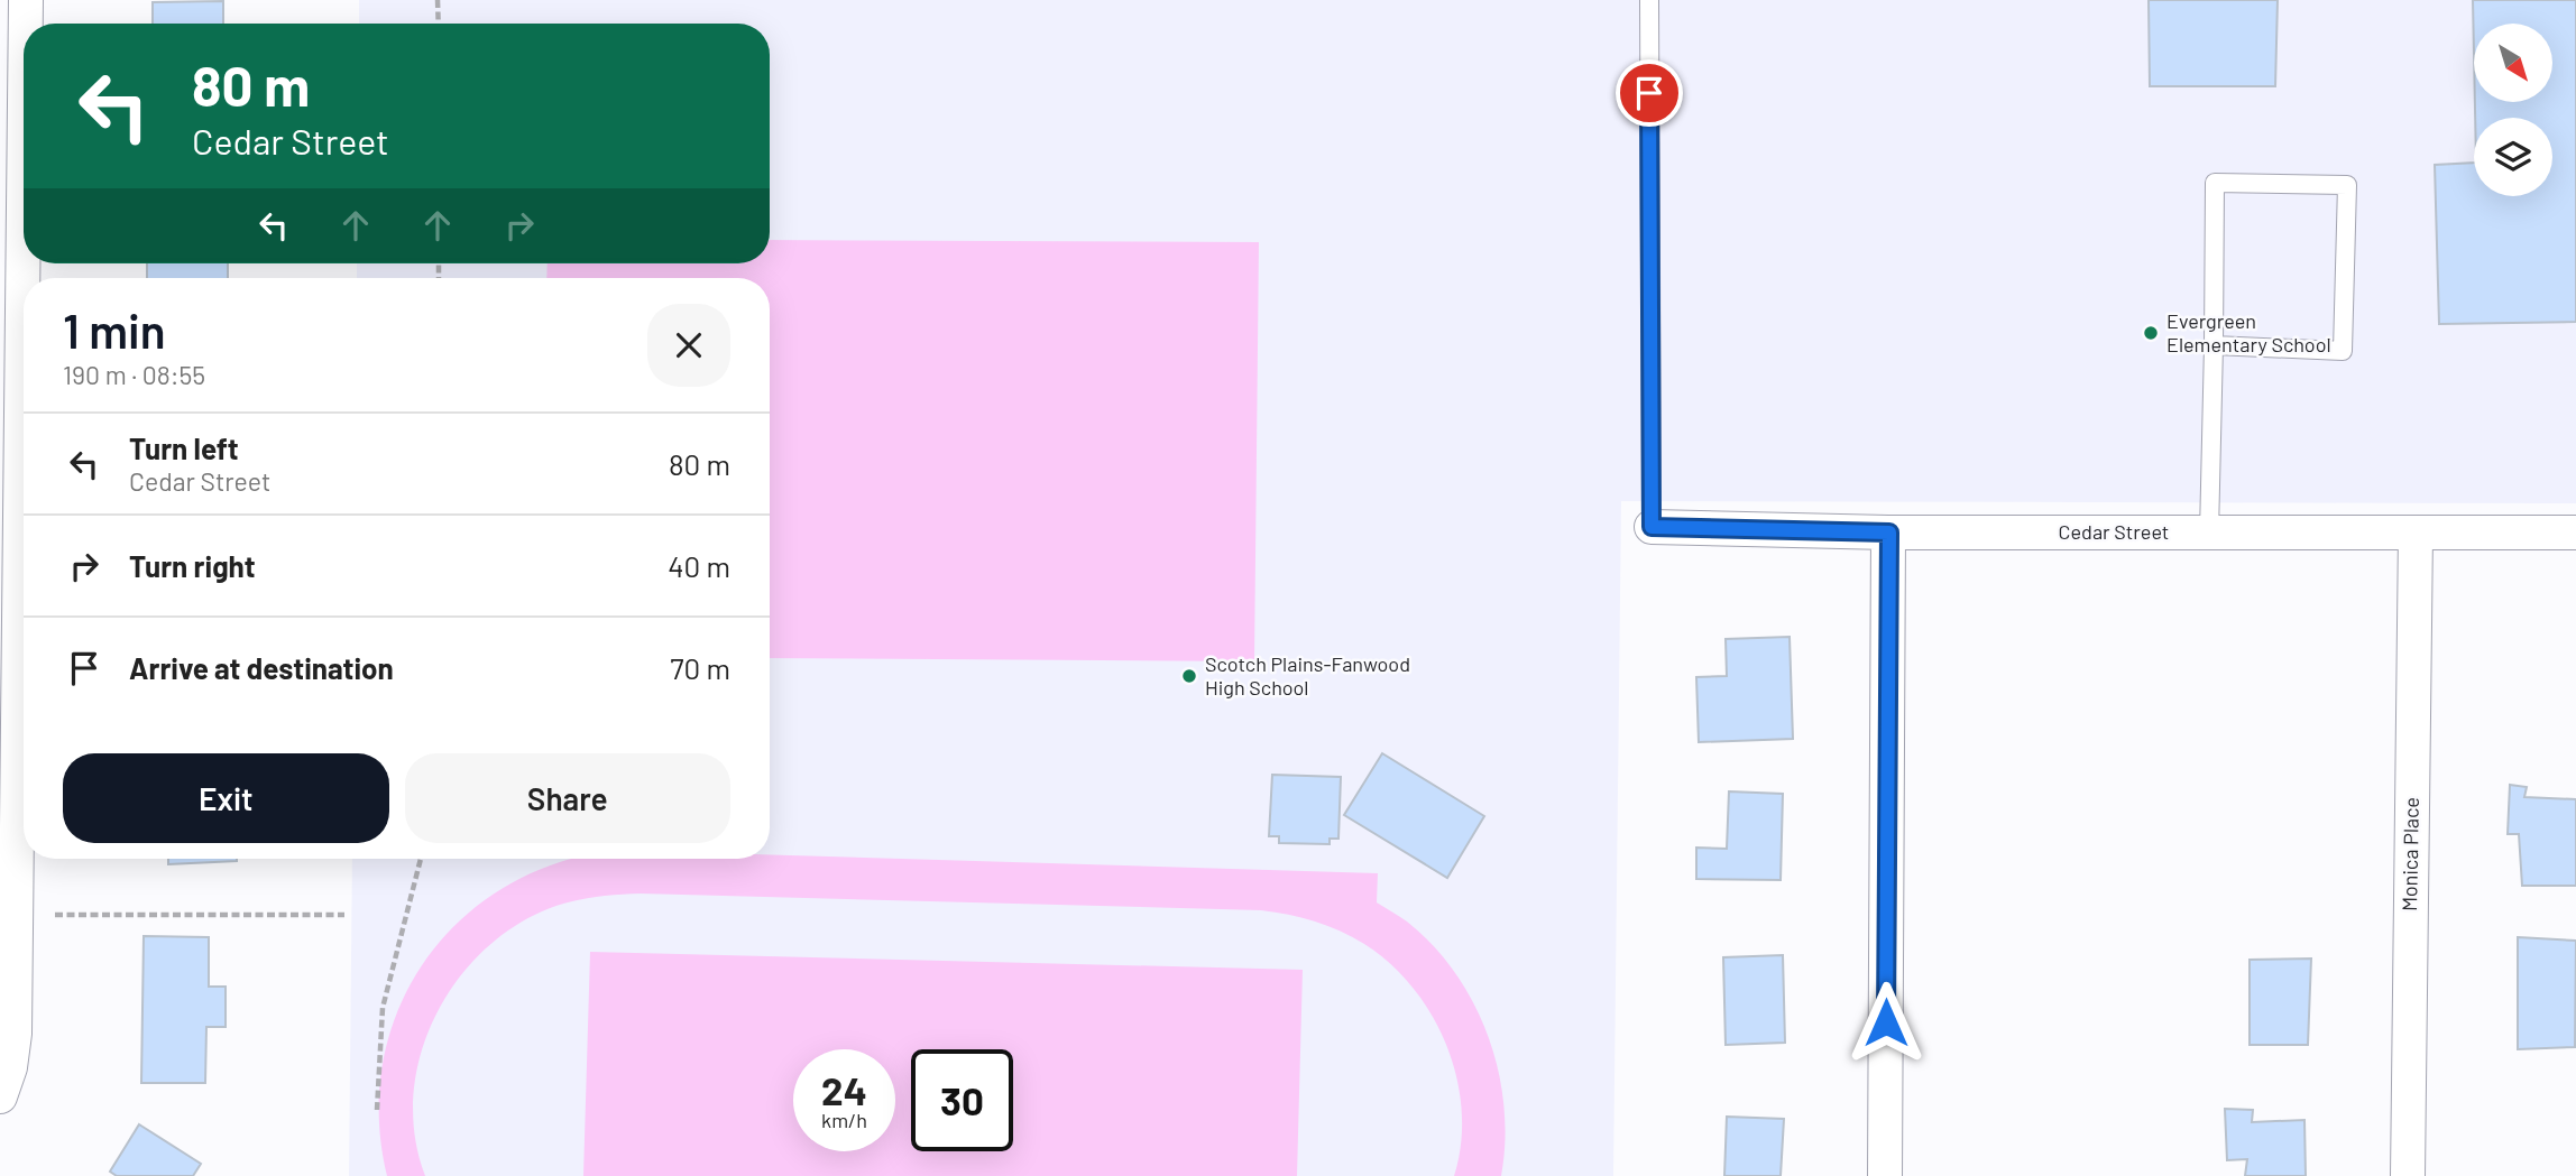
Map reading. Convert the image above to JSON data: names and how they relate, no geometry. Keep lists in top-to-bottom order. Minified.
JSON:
{"streets":{"street":["Cedar Street","Monica Place"]},"crossings":[["Cedar Street","Monica Place"]],"places":["Evergreen Elementary School","Scotch Plains-Fanwood High School"],"north":"bottom right","page":{"turn":["80 m","Cedar Street"],"heading":["1 min","190 m · 08:55"],"list":[{"name":"Turn left","note":"Cedar Street","value":"80 m"},{"name":"Turn right","value":"40 m"},{"name":"Arrive at destination","value":"70 m"}],"buttons":["Exit","Share"],"speed":"24 km/h","limit":"30"}}
